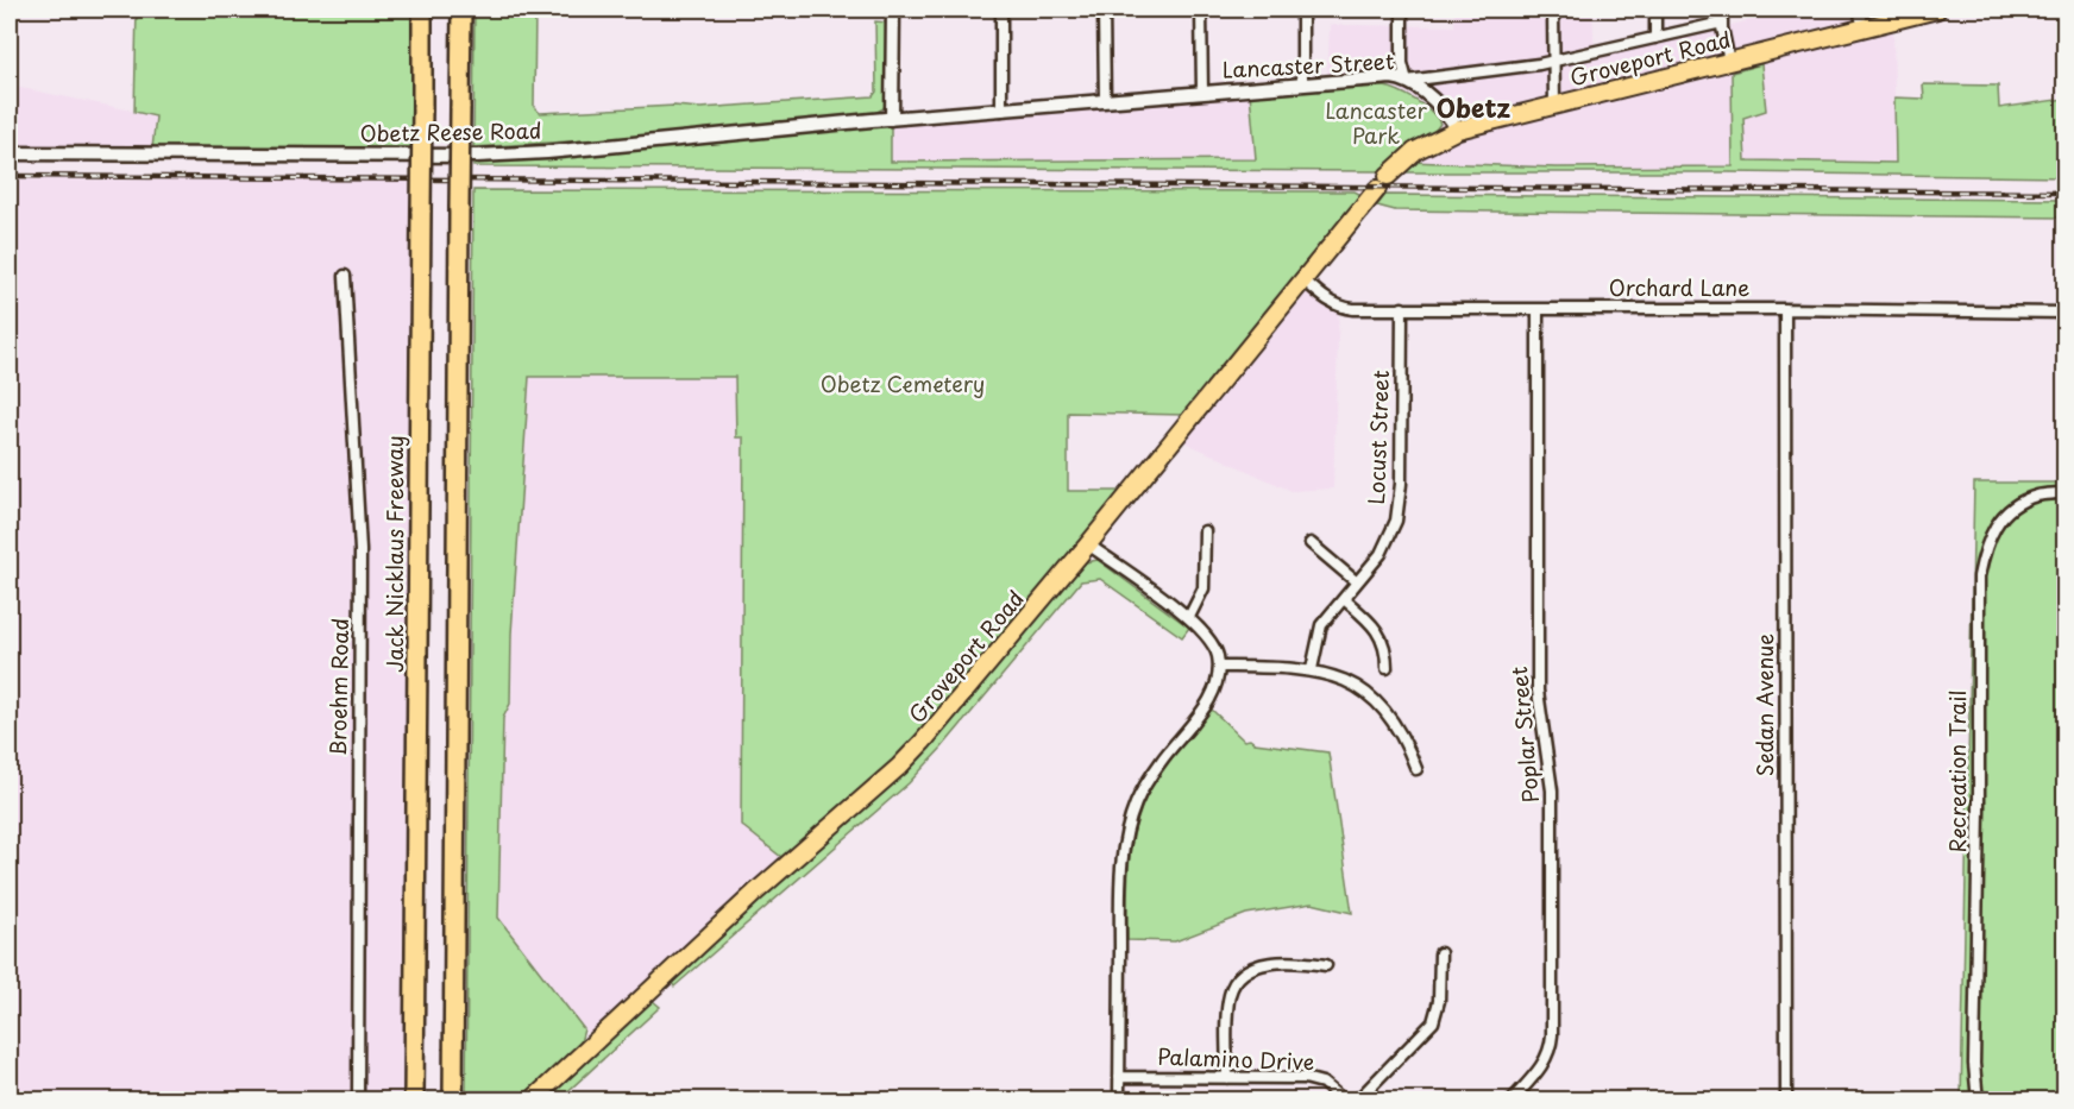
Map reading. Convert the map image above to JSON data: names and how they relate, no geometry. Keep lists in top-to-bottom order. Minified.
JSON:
{"streets":{"highway":["Jack Nicklaus Freeway"],"main road":["Groveport Road"],"street":["Lancaster Street","Obetz Reese Road","Orchard Lane","Locust Street","Broehm Road","Sedan Avenue","Poplar Street","Recreation Trail","Palamino Drive"]},"crossings":[["Groveport Road","Orchard Lane"],["Lancaster Street","Obetz Reese Road"],["Orchard Lane","Locust Street"],["Orchard Lane","Sedan Avenue"],["Orchard Lane","Poplar Street"]],"districts":["Obetz"],"parks":["Lancaster Park","Obetz Cemetery"]}
